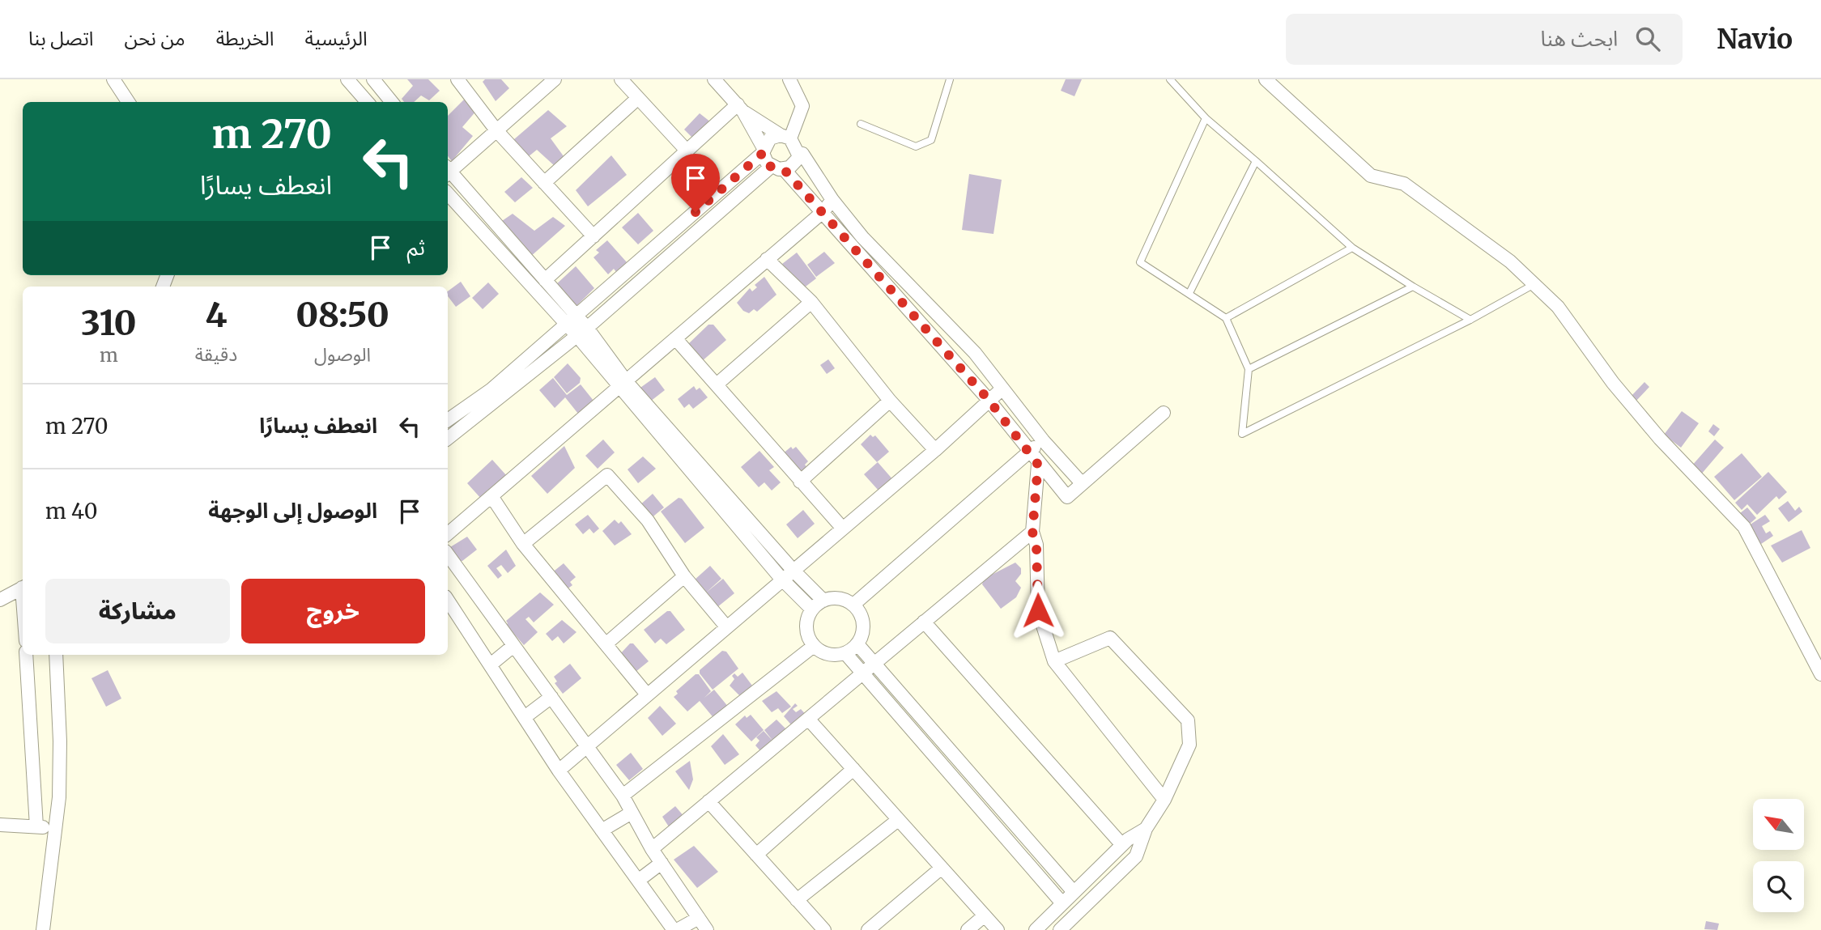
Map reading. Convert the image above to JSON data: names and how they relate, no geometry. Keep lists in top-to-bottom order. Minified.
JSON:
{"north":"top left","page":{"header":"Navio","search":"ابحث هنا","nav":["الرئيسية","الخريطة","من نحن","اتصل بنا"],"turn":["270 m","انعطف يسارًا"],"then":"ثم","eta":["08:50","الوصول","4","دقيقة","310","m"],"list":[{"name":"انعطف يسارًا","value":"270 m"},{"name":"الوصول إلى الوجهة","value":"40 m"}],"buttons":["خروج","مشاركة"]}}
